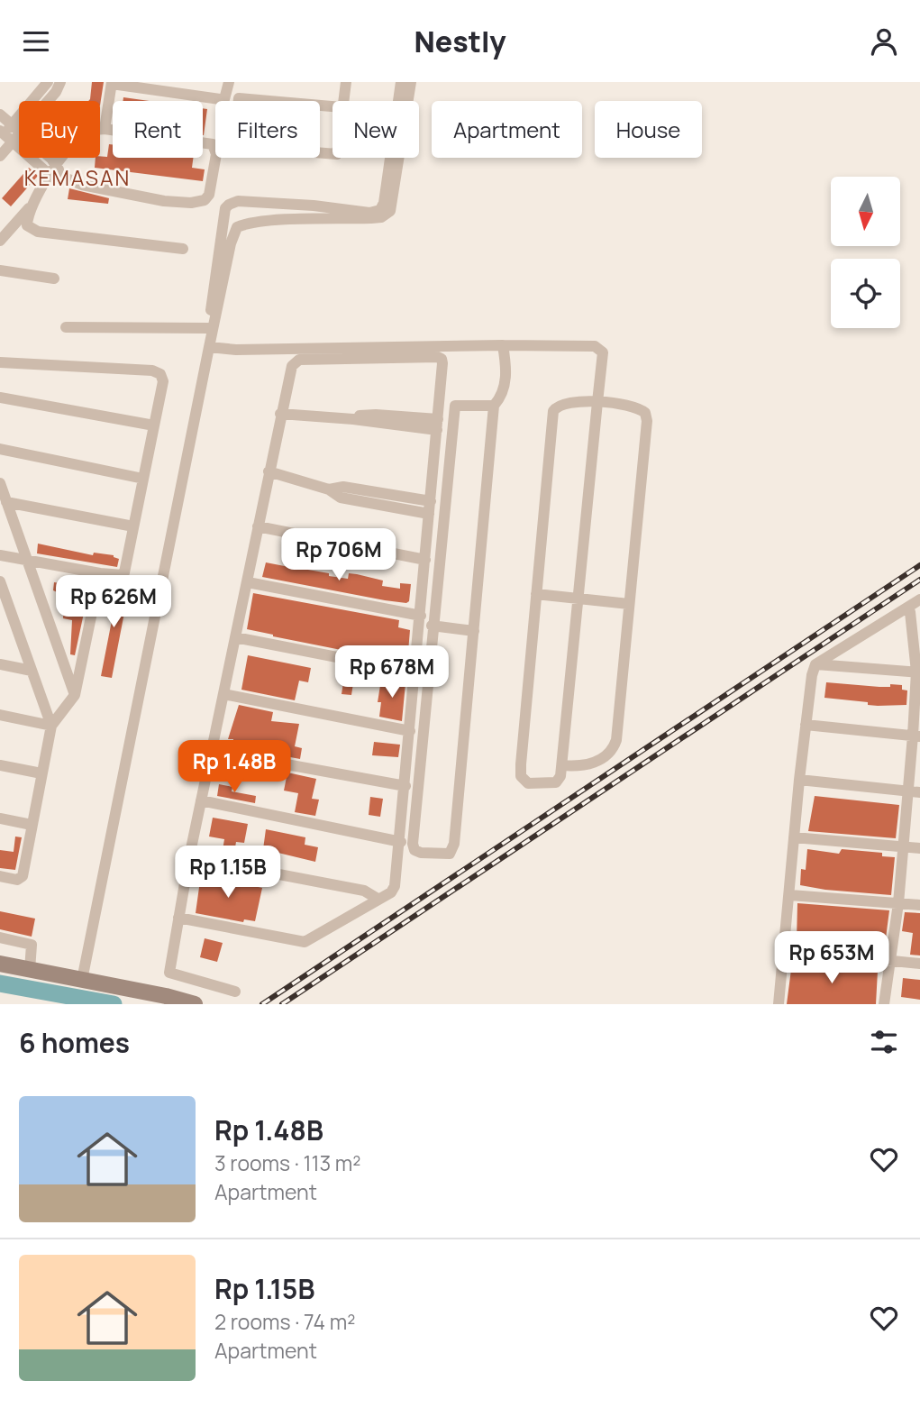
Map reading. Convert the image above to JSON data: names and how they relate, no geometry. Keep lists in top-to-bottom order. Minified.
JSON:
{"districts":["KEMASAN"],"north":"bottom","page":{"header":"Nestly","chip":["Buy","Rent","Filters","New","Apartment","House"],"price":["Rp 706M","Rp 626M","Rp 678M","Rp 1.48B","Rp 1.15B","Rp 653M"],"heading":"6 homes","list":[{"name":"Rp 1.48B","note":"3 rooms · 113 m² · Apartment"},{"name":"Rp 1.15B","note":"2 rooms · 74 m² · Apartment"}]}}
